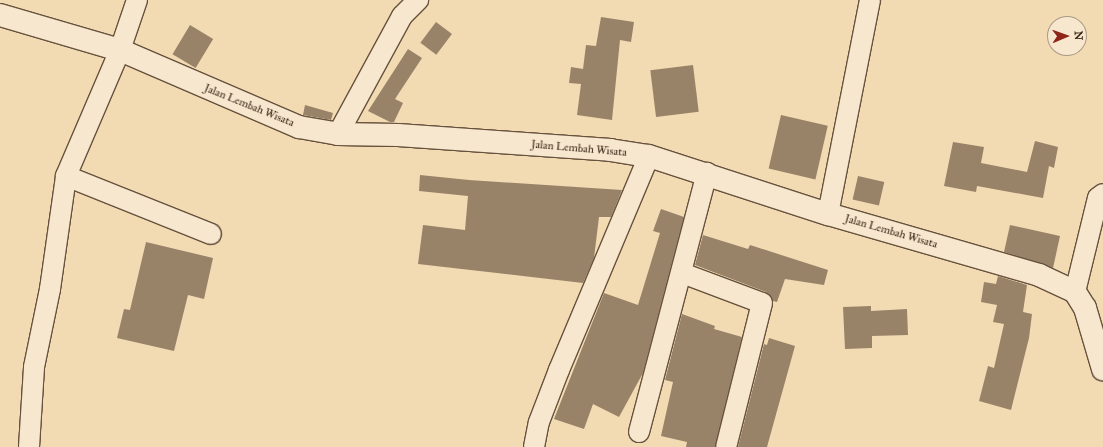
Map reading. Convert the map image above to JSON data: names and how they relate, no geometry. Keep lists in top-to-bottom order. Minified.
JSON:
{"streets":{"street":["Jalan Lembah Wisata"]},"north":"right"}
